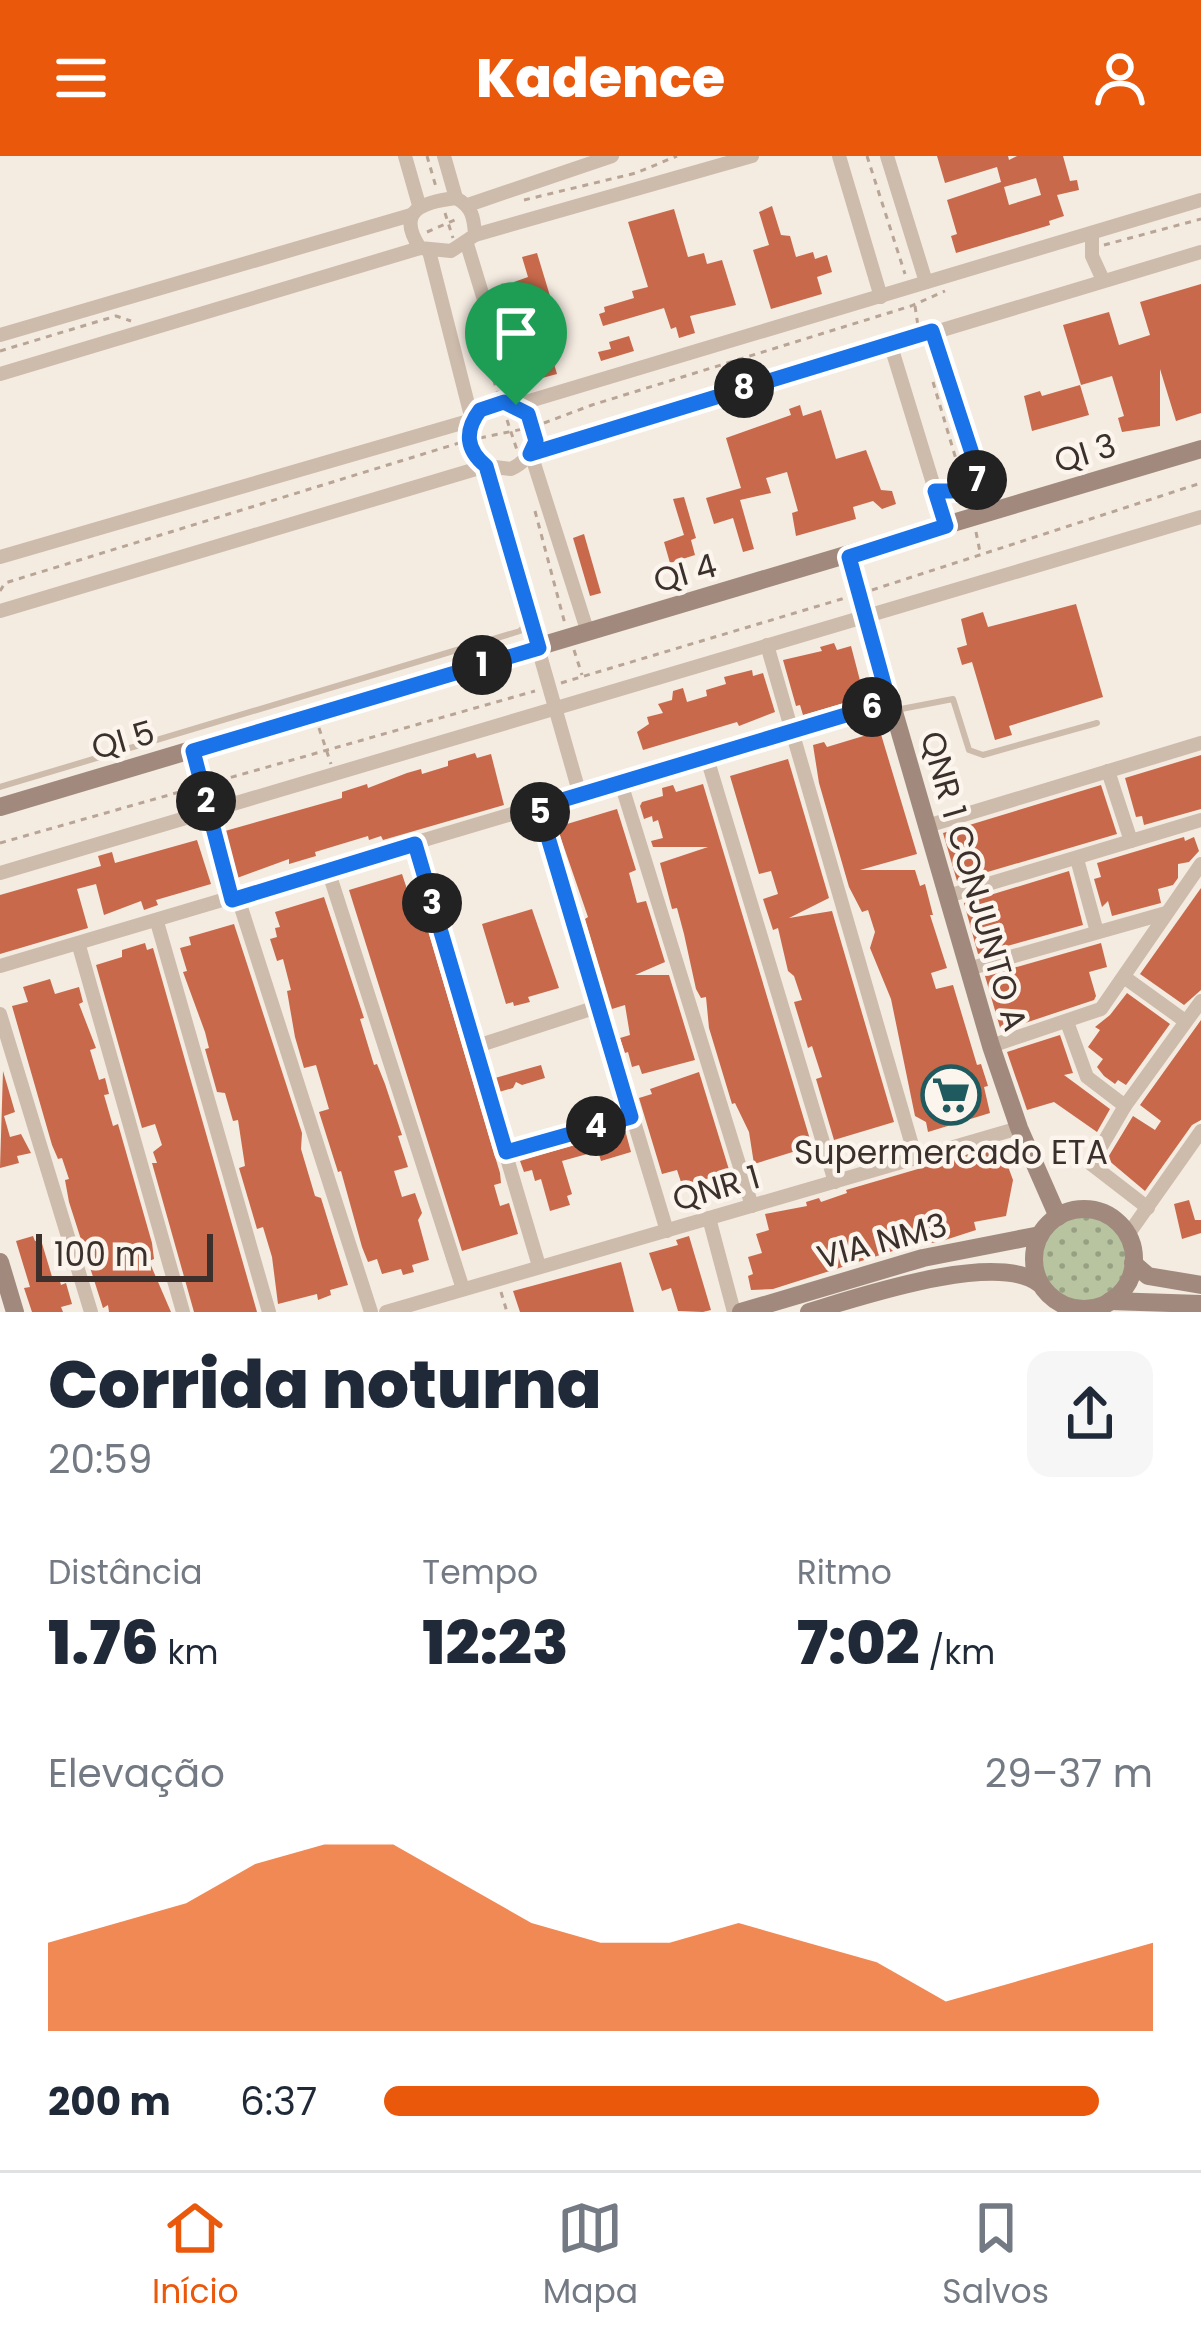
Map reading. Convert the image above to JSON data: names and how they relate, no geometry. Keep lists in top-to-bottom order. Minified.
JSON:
{"streets":{"street":["QI 3","QI 4","QI 5","QNR 1 CONJUNTO A","QNR 1","VIA NM3"]},"crossings":[["QI 3","QI 4"],["QI 3","QNR 1 CONJUNTO A"],["QI 4","QI 5"],["QI 4","QNR 1 CONJUNTO A"],["QNR 1 CONJUNTO A","QNR 1"],["QNR 1 CONJUNTO A","VIA NM3"]],"places":{"supermarket":["Supermercado ETA"]},"scale_bar":"100 m","page":{"header":"Kadence","pins":["8","7","1","6","2","5","3","4"],"scale":"100 m","heading":["Corrida noturna","20:59"],"stats":[["Distância","1.76 km"],["Tempo","12:23"],["Ritmo","7:02 /km"]],"chart":["Elevação","29–37 m"],"list":[{"name":"200 m","note":"6:37"}],"tabs":["Início","Mapa","Salvos"]}}
